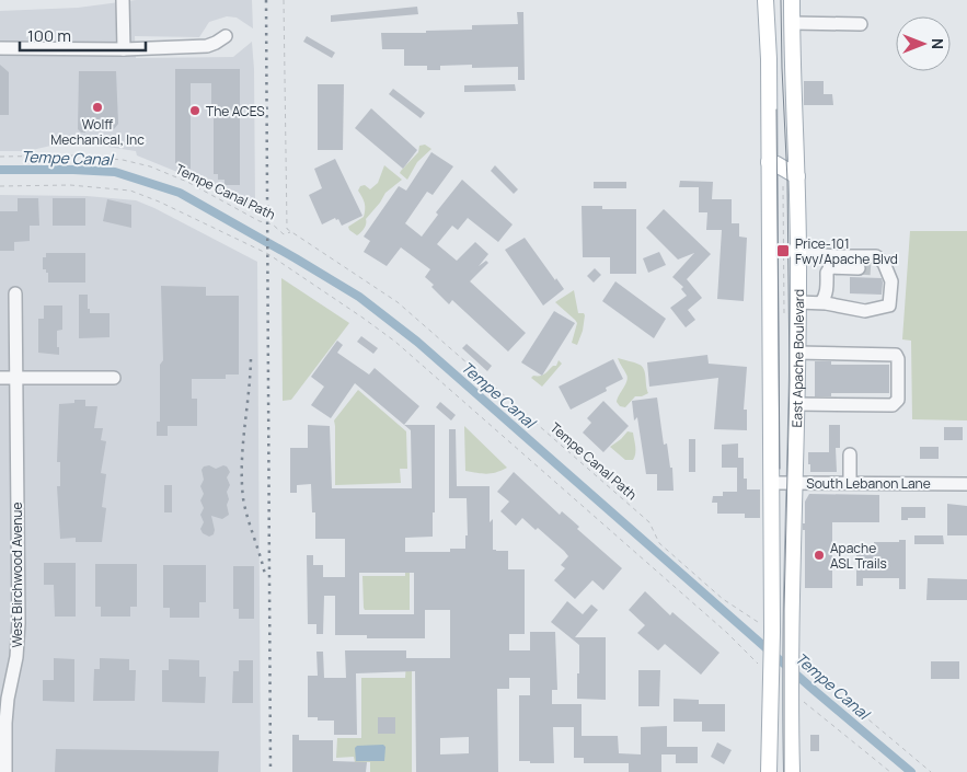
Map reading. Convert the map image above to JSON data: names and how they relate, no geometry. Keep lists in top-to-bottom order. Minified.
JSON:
{"streets":{"main road":["East Apache Boulevard"],"street":["South Lebanon Lane","West Birchwood Avenue"],"path":["Tempe Canal Path"]},"crossings":[["Tempe Canal Path","East Apache Boulevard"],["East Apache Boulevard","South Lebanon Lane"]],"water":["Tempe Canal"],"places":{"other":["Wolff Mechanical, Inc","The ACES","Apache ASL Trails"],"transit":["Price-101 Fwy/Apache Blvd"]},"scale_bar":"100 m","north":"right"}
